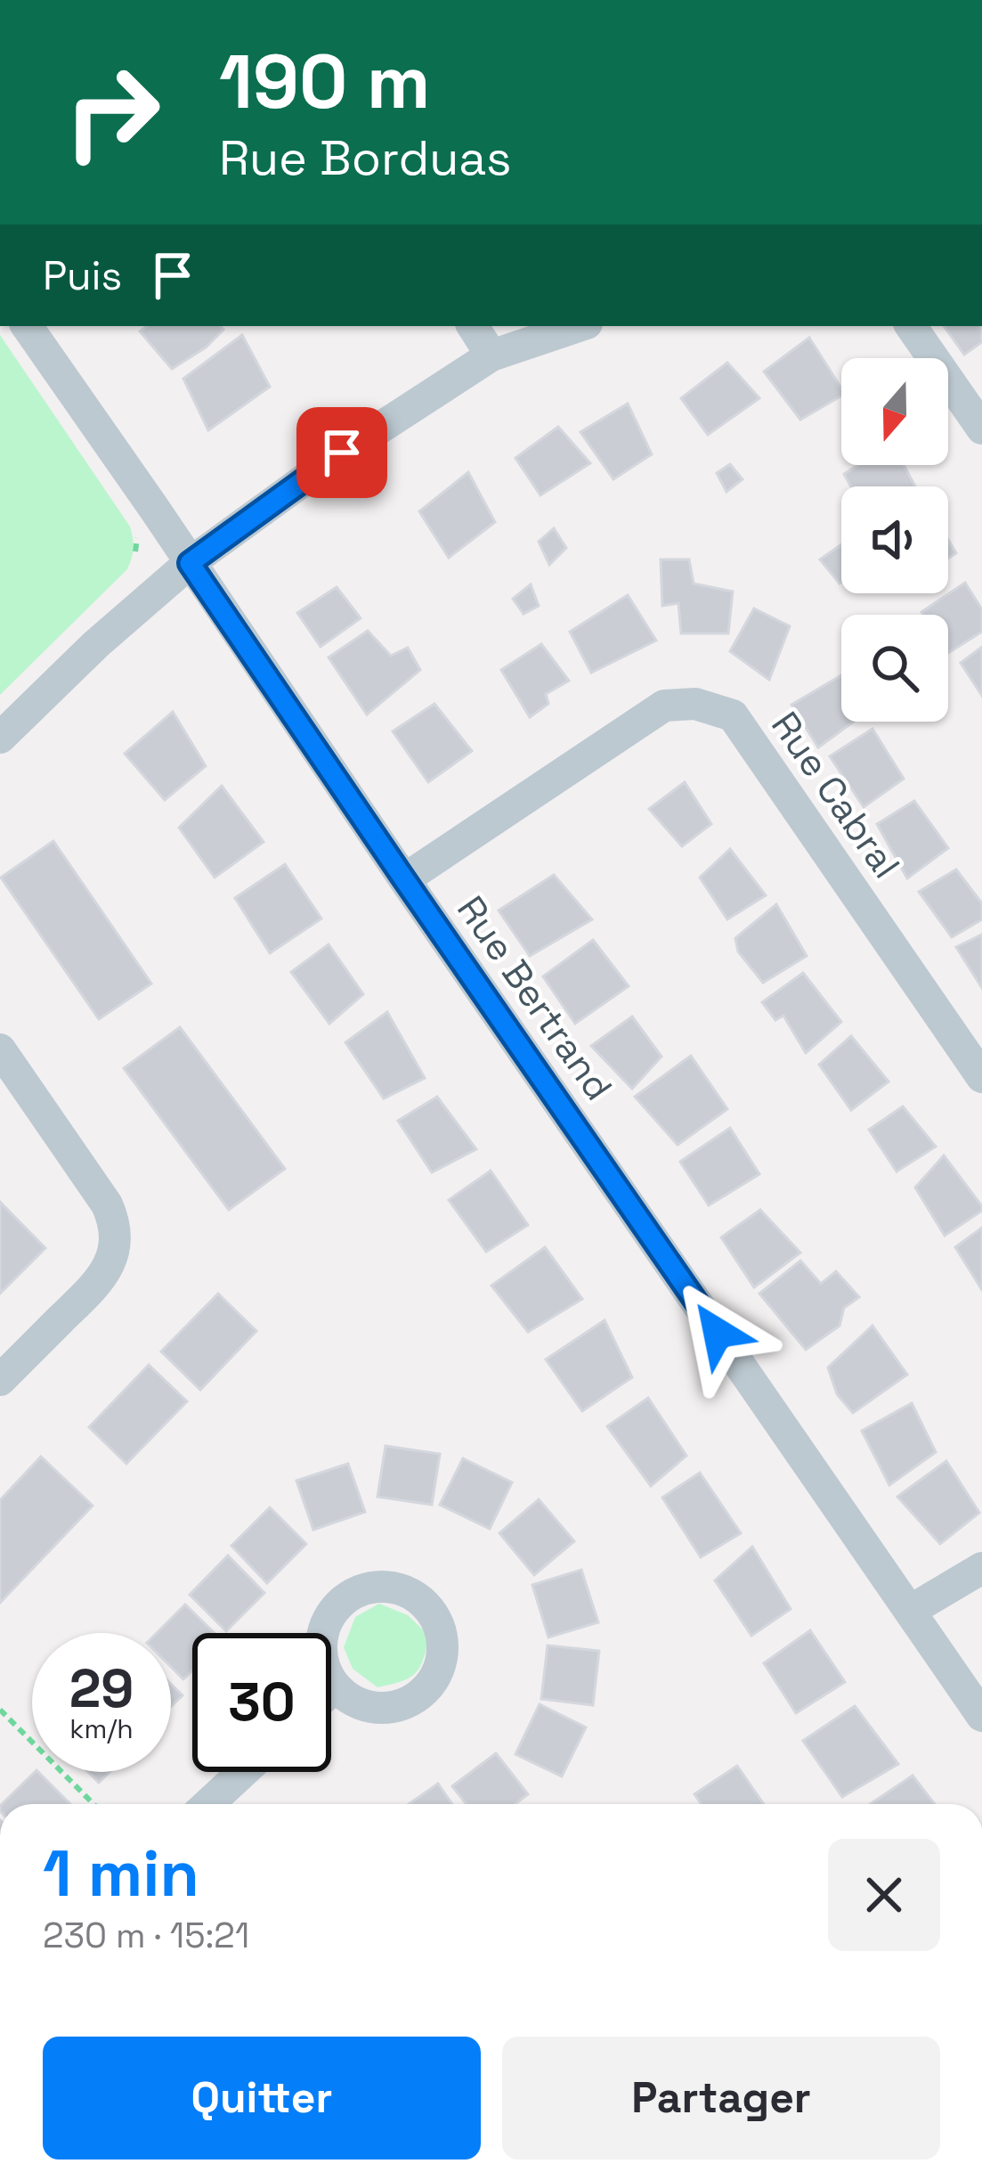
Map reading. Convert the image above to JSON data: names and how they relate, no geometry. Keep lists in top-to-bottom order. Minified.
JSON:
{"streets":{"street":["Rue Cabral","Rue Bertrand"]},"crossings":[["Rue Cabral","Rue Bertrand"]],"north":"bottom","page":{"turn":["190 m","Rue Borduas"],"then":"Puis","speed":"29 km/h","limit":"30","heading":["1 min","230 m · 15:21"],"buttons":["Quitter","Partager"]}}
